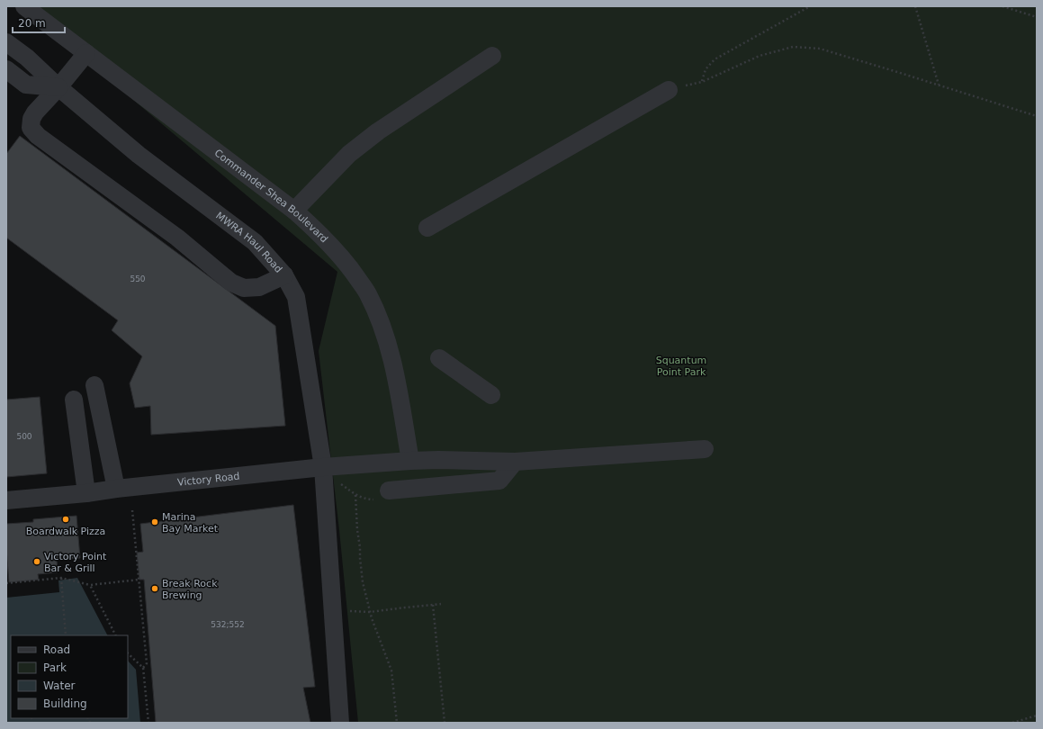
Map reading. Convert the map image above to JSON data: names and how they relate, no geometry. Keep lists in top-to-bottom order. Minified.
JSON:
{"streets":{"street":["Commander Shea Boulevard","MWRA Haul Road","Victory Road"]},"crossings":[["Commander Shea Boulevard","Victory Road"],["MWRA Haul Road","Victory Road"]],"parks":["Squantum Point Park"],"places":["Boardwalk Pizza","Marina Bay Market","Victory Point Bar & Grill","Break Rock Brewing"],"house_numbers":["550","500","532;552"],"legend":["Road","Park","Water","Building"],"scale_bar":"20 m"}
